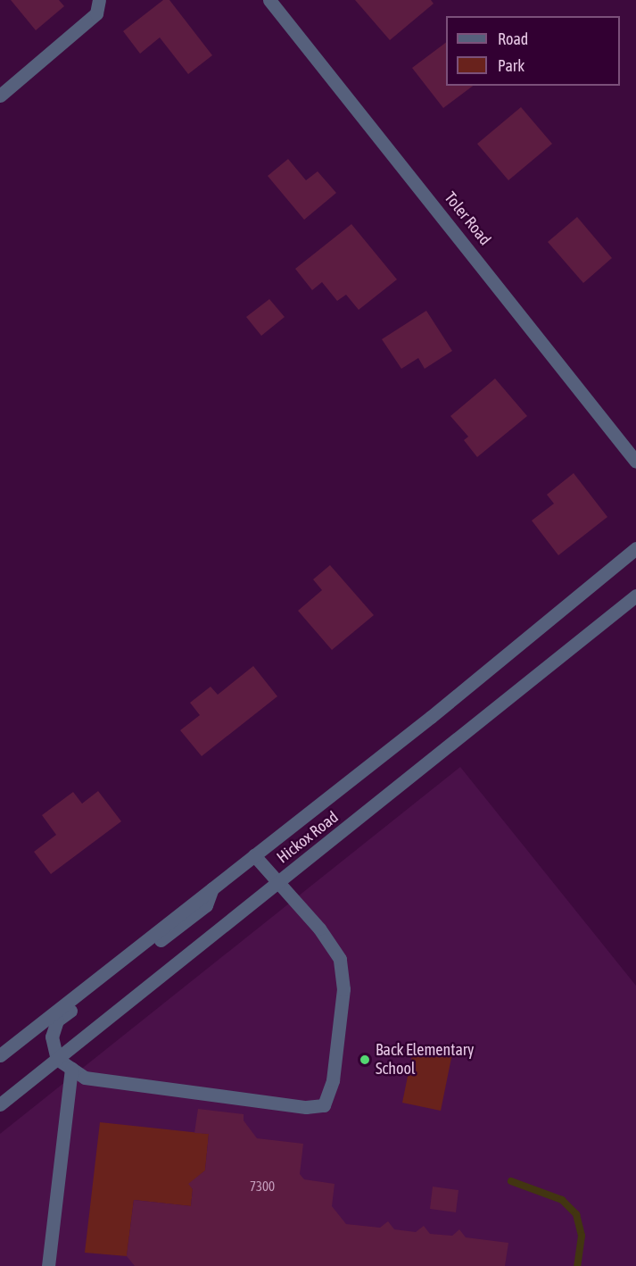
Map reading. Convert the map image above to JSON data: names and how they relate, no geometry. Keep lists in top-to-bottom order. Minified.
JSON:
{"streets":{"street":["Toler Road","Hickox Road"]},"places":["Back Elementary School"],"house_numbers":["7300"],"legend":["Road","Park"]}
